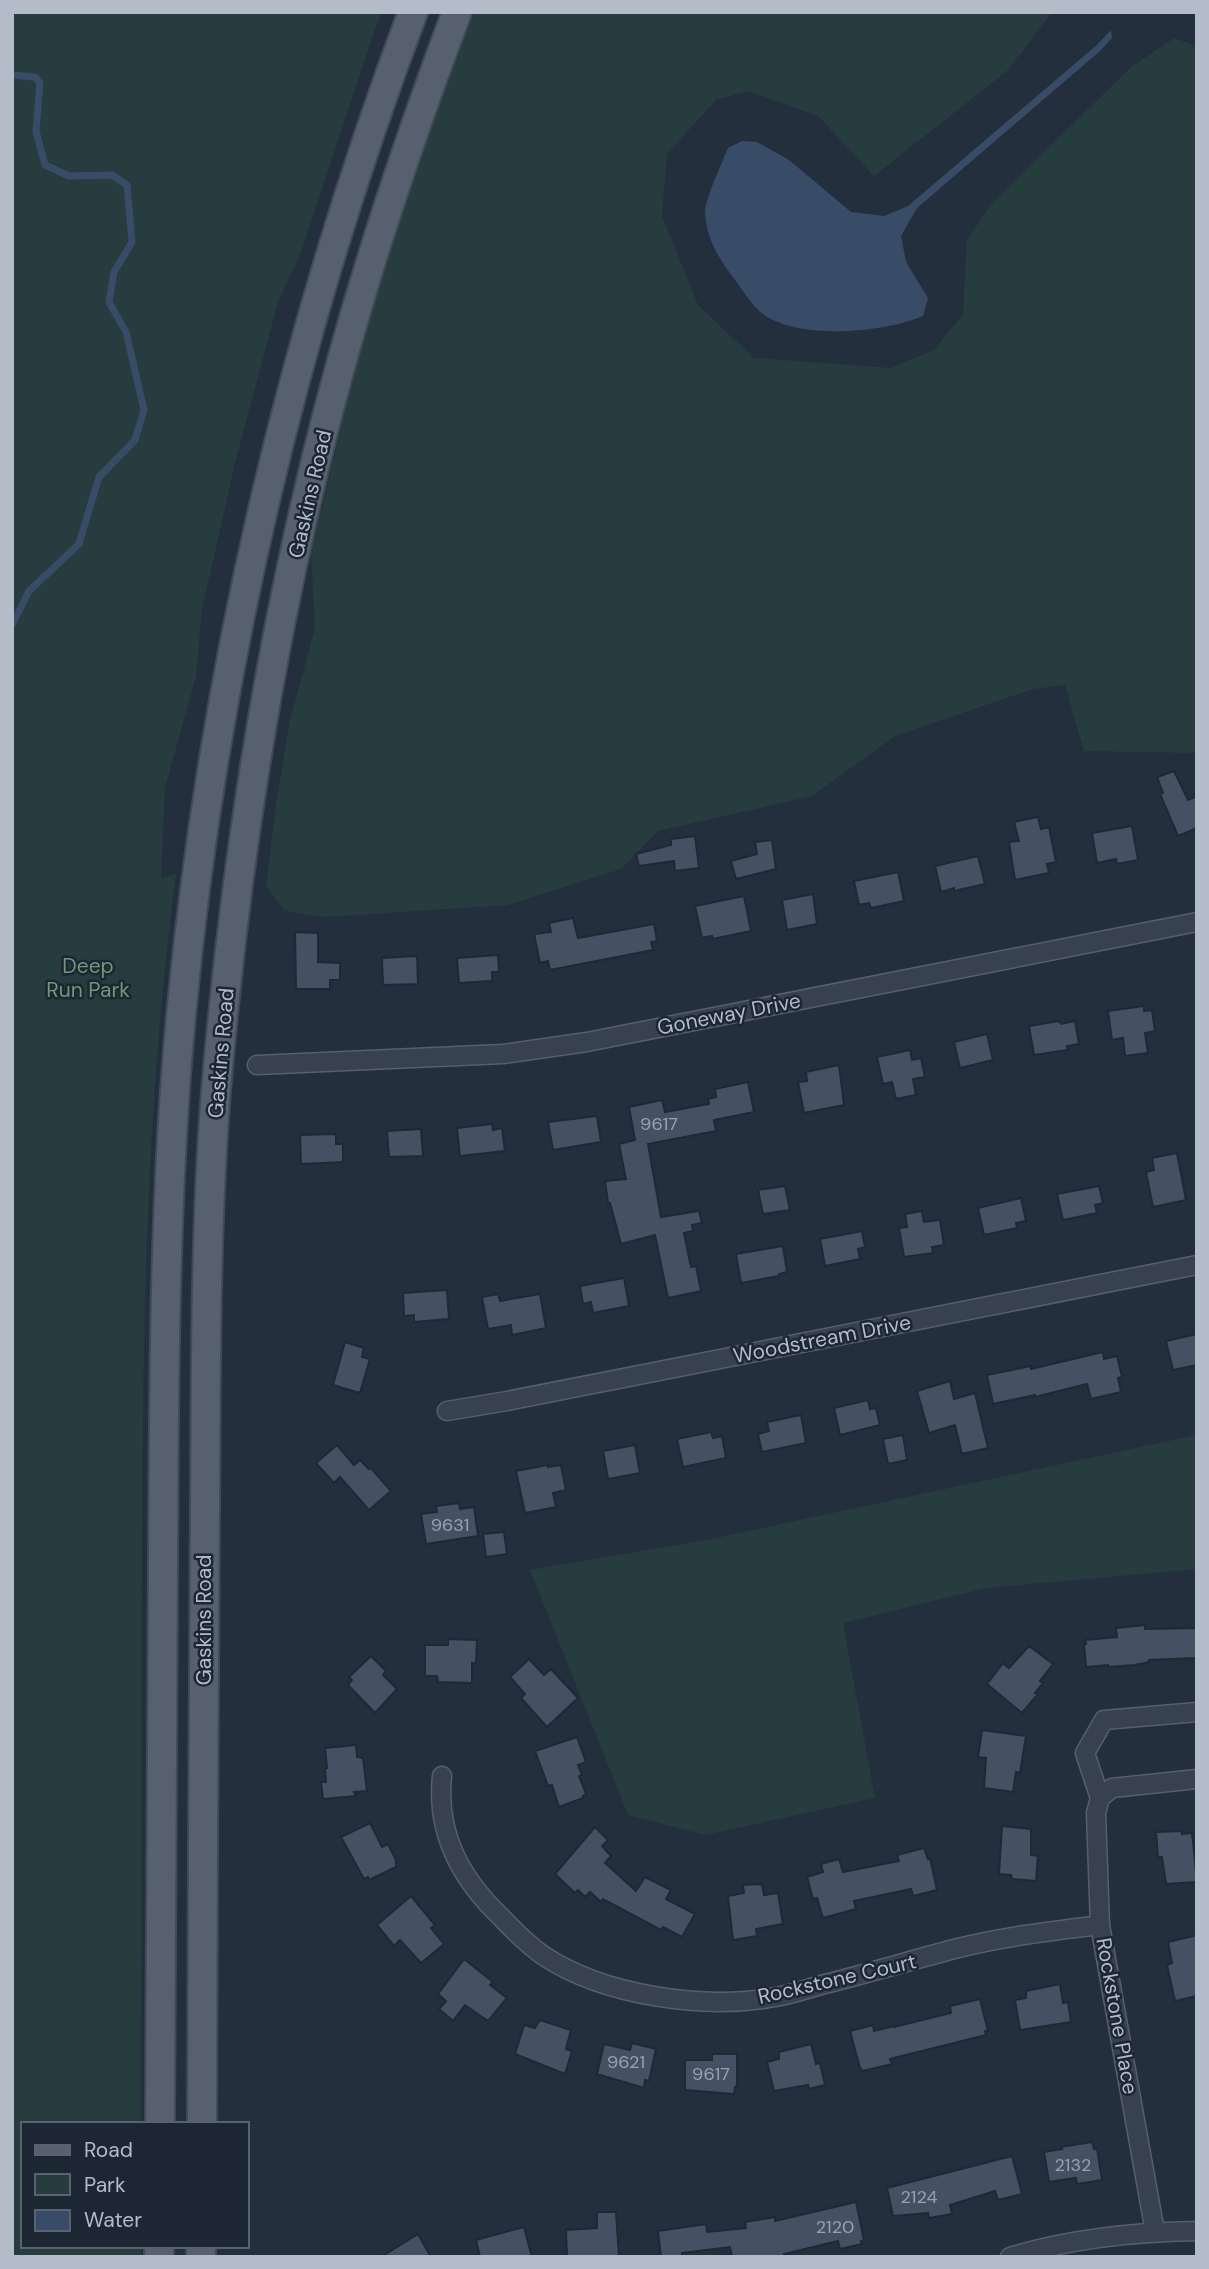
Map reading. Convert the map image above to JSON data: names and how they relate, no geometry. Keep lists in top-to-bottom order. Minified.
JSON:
{"streets":{"main road":["Gaskins Road"],"street":["Goneway Drive","Woodstream Drive","Rockstone Court","Rockstone Place"]},"crossings":[["Rockstone Court","Rockstone Place"]],"parks":["Deep Run Park"],"house_numbers":["9617","9631","9621","9617","2132","2124","2120"],"legend":["Road","Park","Water"]}
